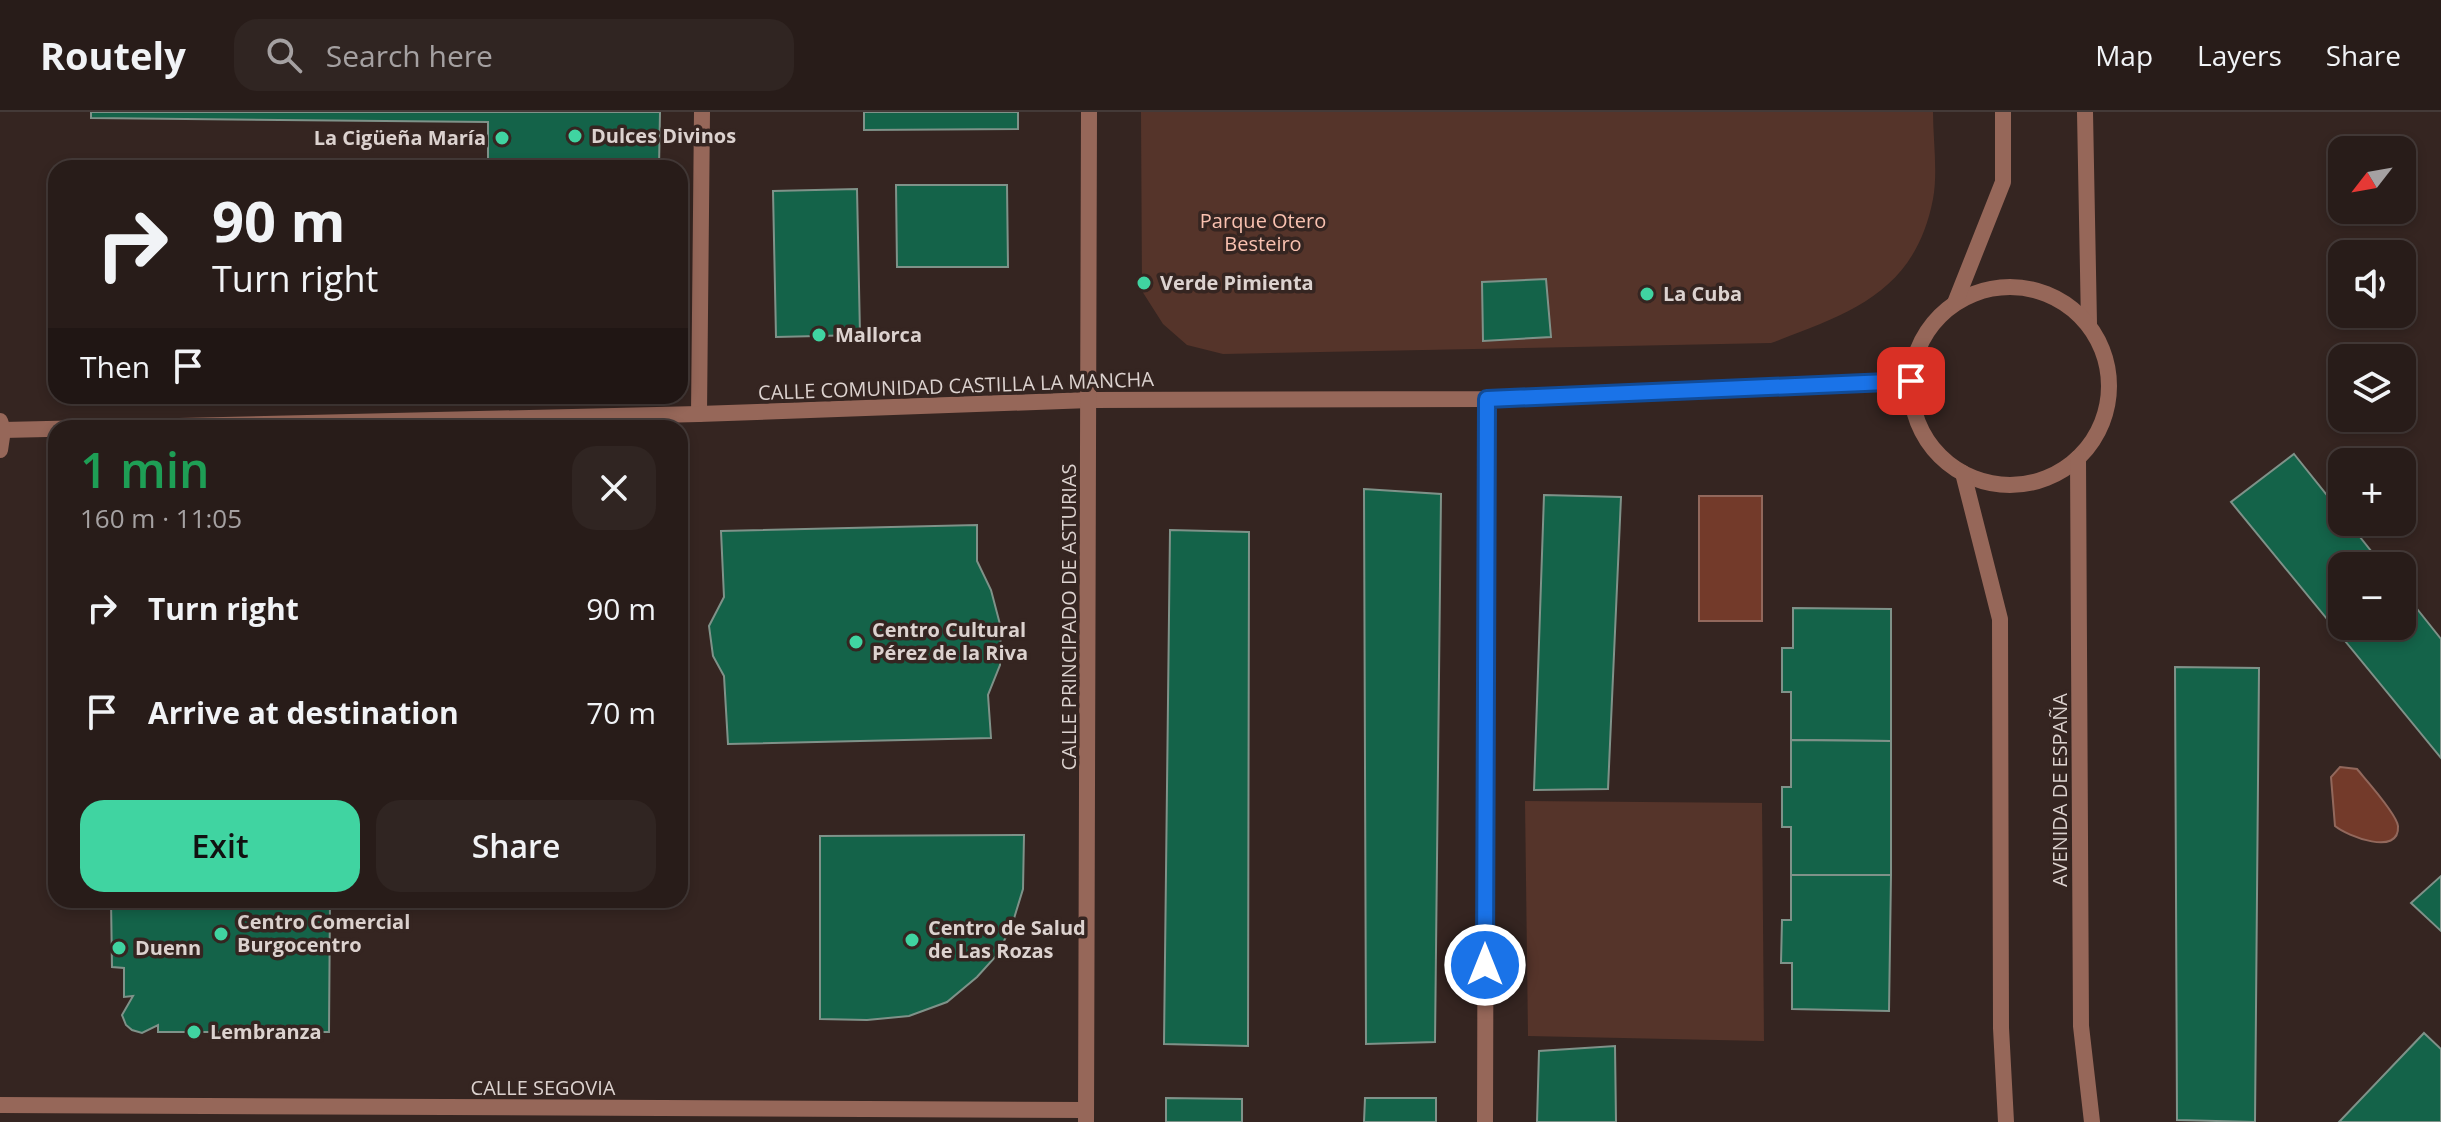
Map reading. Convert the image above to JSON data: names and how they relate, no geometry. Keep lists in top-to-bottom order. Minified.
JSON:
{"streets":{"street":["CALLE COMUNIDAD CASTILLA LA MANCHA","CALLE PRINCIPADO DE ASTURIAS","AVENIDA DE ESPAÑA","CALLE SEGOVIA"]},"crossings":[["CALLE COMUNIDAD CASTILLA LA MANCHA","CALLE PRINCIPADO DE ASTURIAS"],["CALLE COMUNIDAD CASTILLA LA MANCHA","AVENIDA DE ESPAÑA"],["CALLE PRINCIPADO DE ASTURIAS","CALLE SEGOVIA"]],"parks":["Parque Otero Besteiro"],"places":["Dulces Divinos","La Cigüeña María","Verde Pimienta","La Cuba","Mallorca","Centro Cultural Pérez de la Riva","Centro Comercial Burgocentro","Centro de Salud de Las Rozas","Duenn","Lembranza"],"north":"bottom left","page":{"header":"Routely","search":"Search here","nav":["Map","Layers","Share"],"map_buttons":["+","−"],"turn":["90 m","Turn right"],"then":"Then","heading":["1 min","160 m · 11:05"],"list":[{"name":"Turn right","value":"90 m"},{"name":"Arrive at destination","value":"70 m"}],"buttons":["Exit","Share"]}}
